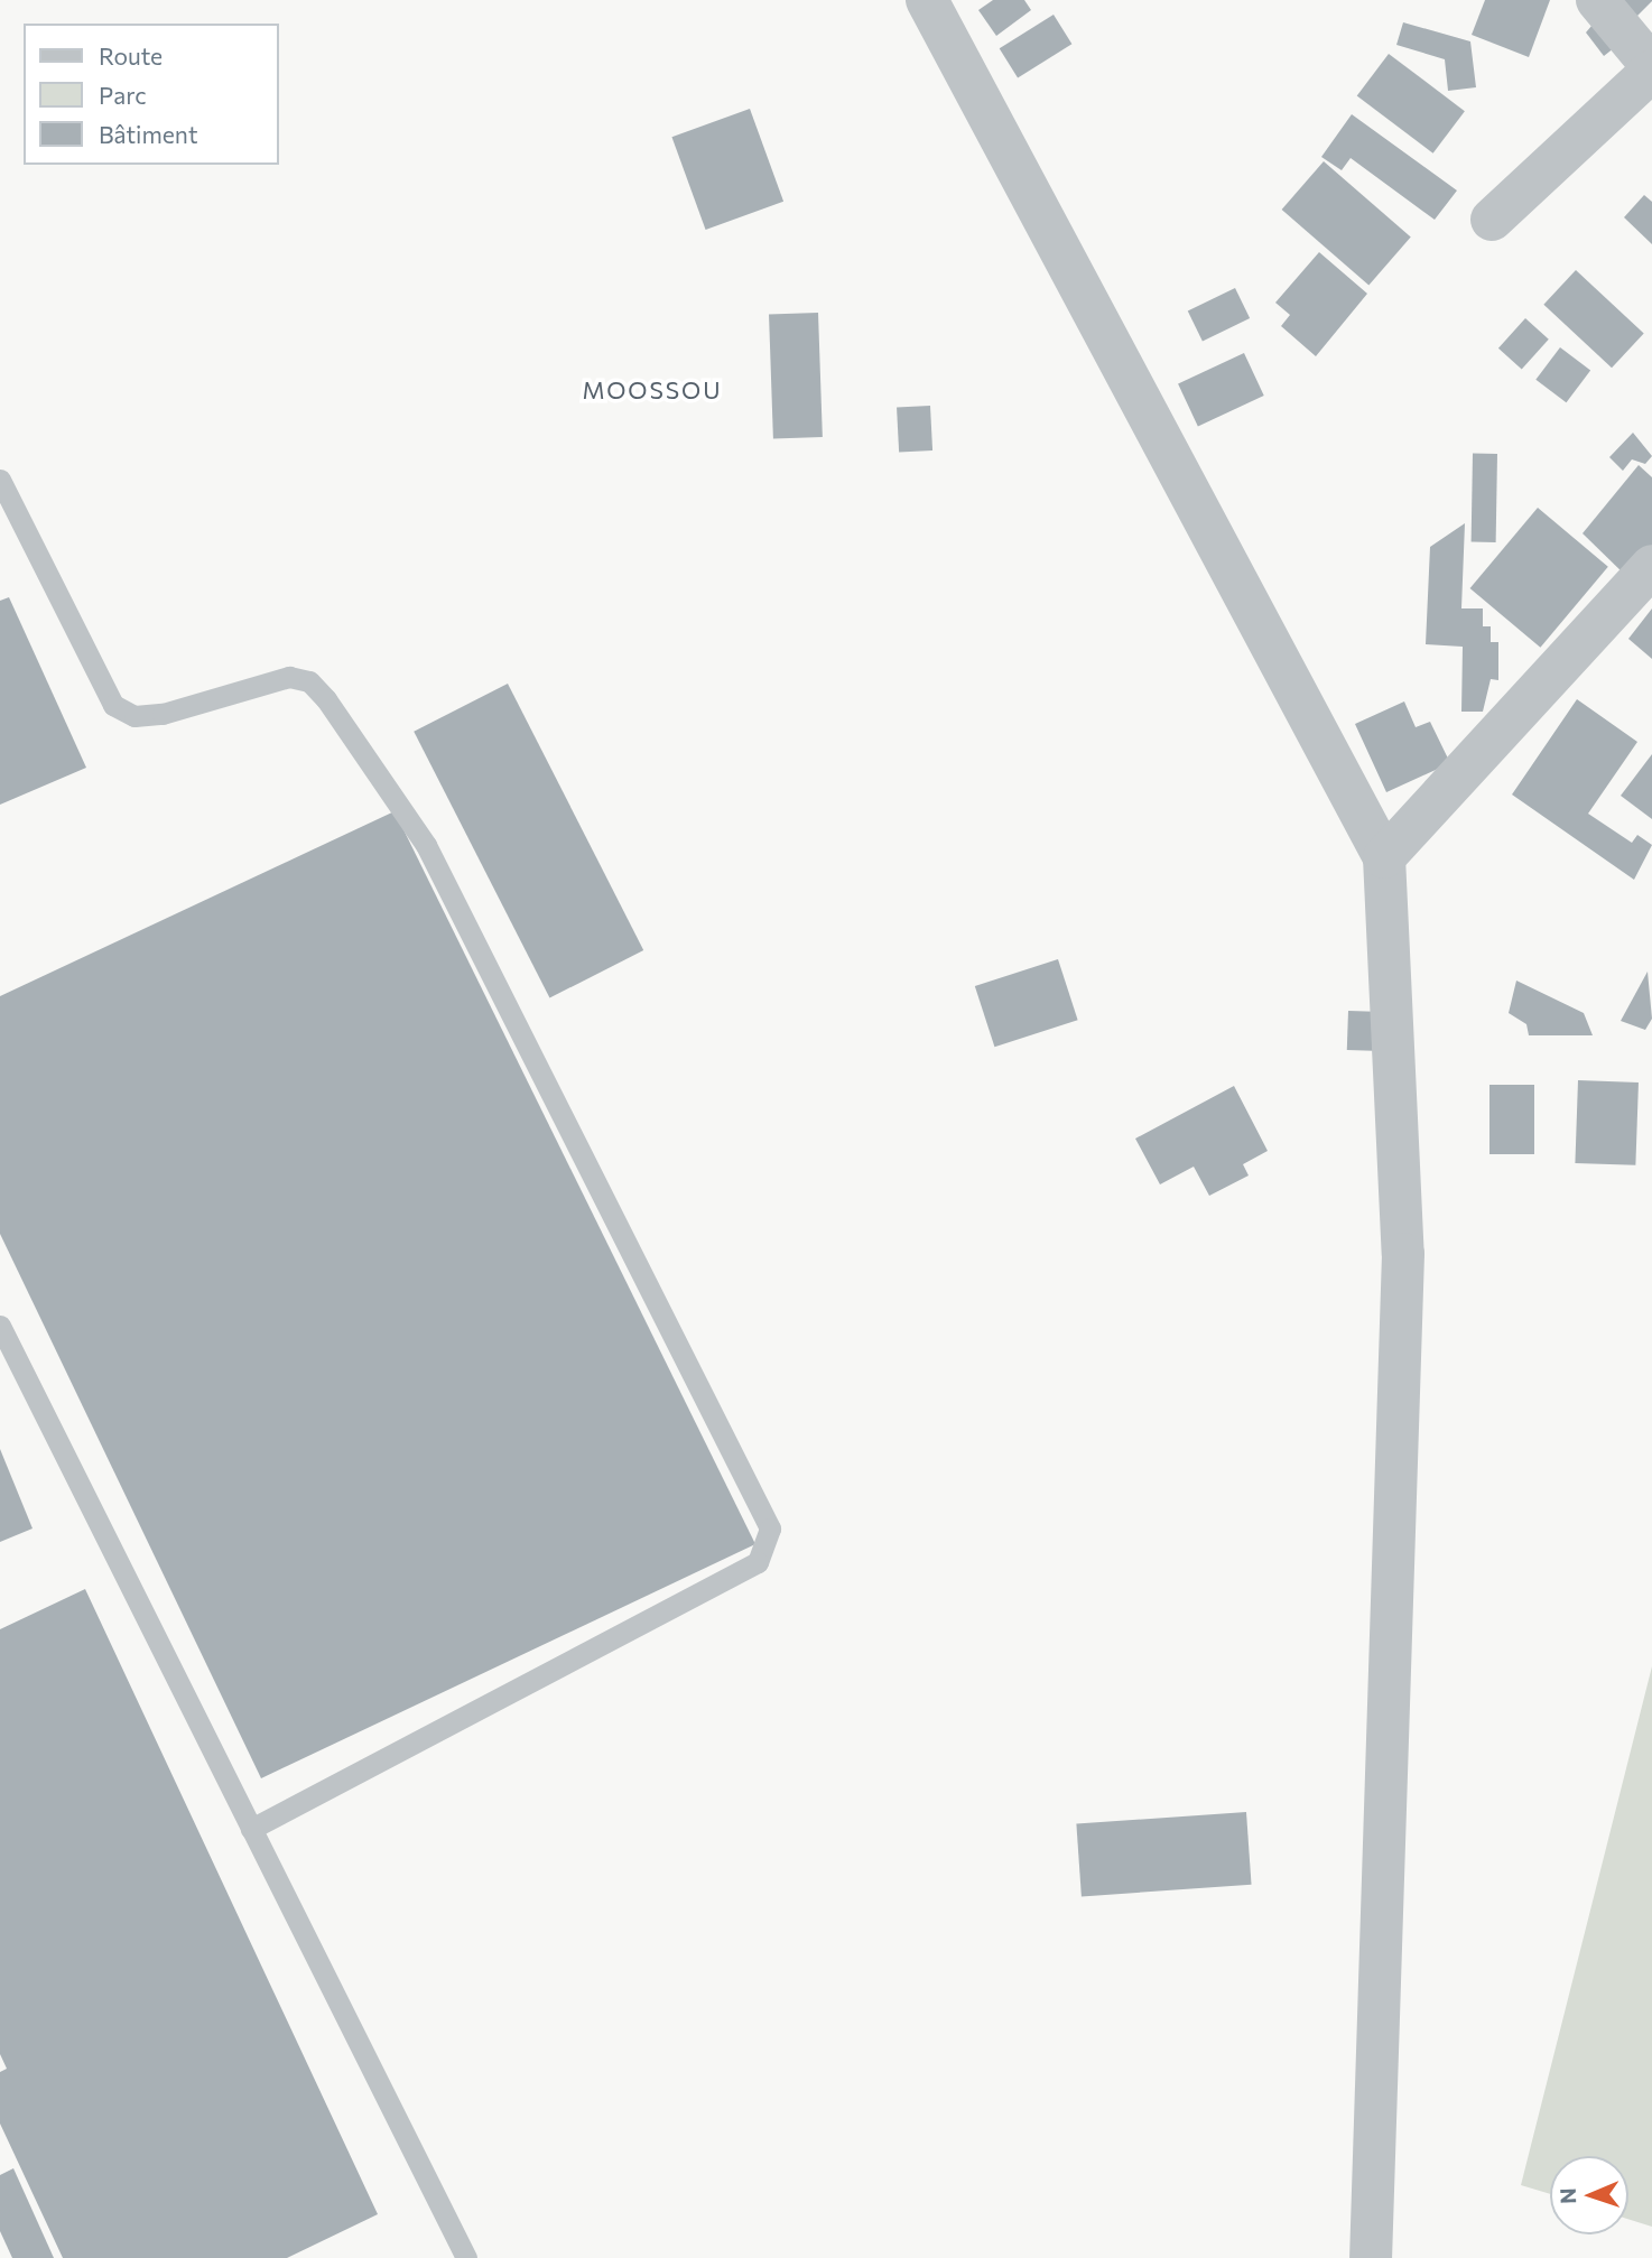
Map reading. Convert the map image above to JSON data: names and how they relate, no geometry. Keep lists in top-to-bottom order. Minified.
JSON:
{"districts":["MOOSSOU"],"legend":["Route","Parc","Bâtiment"],"north":"left"}
